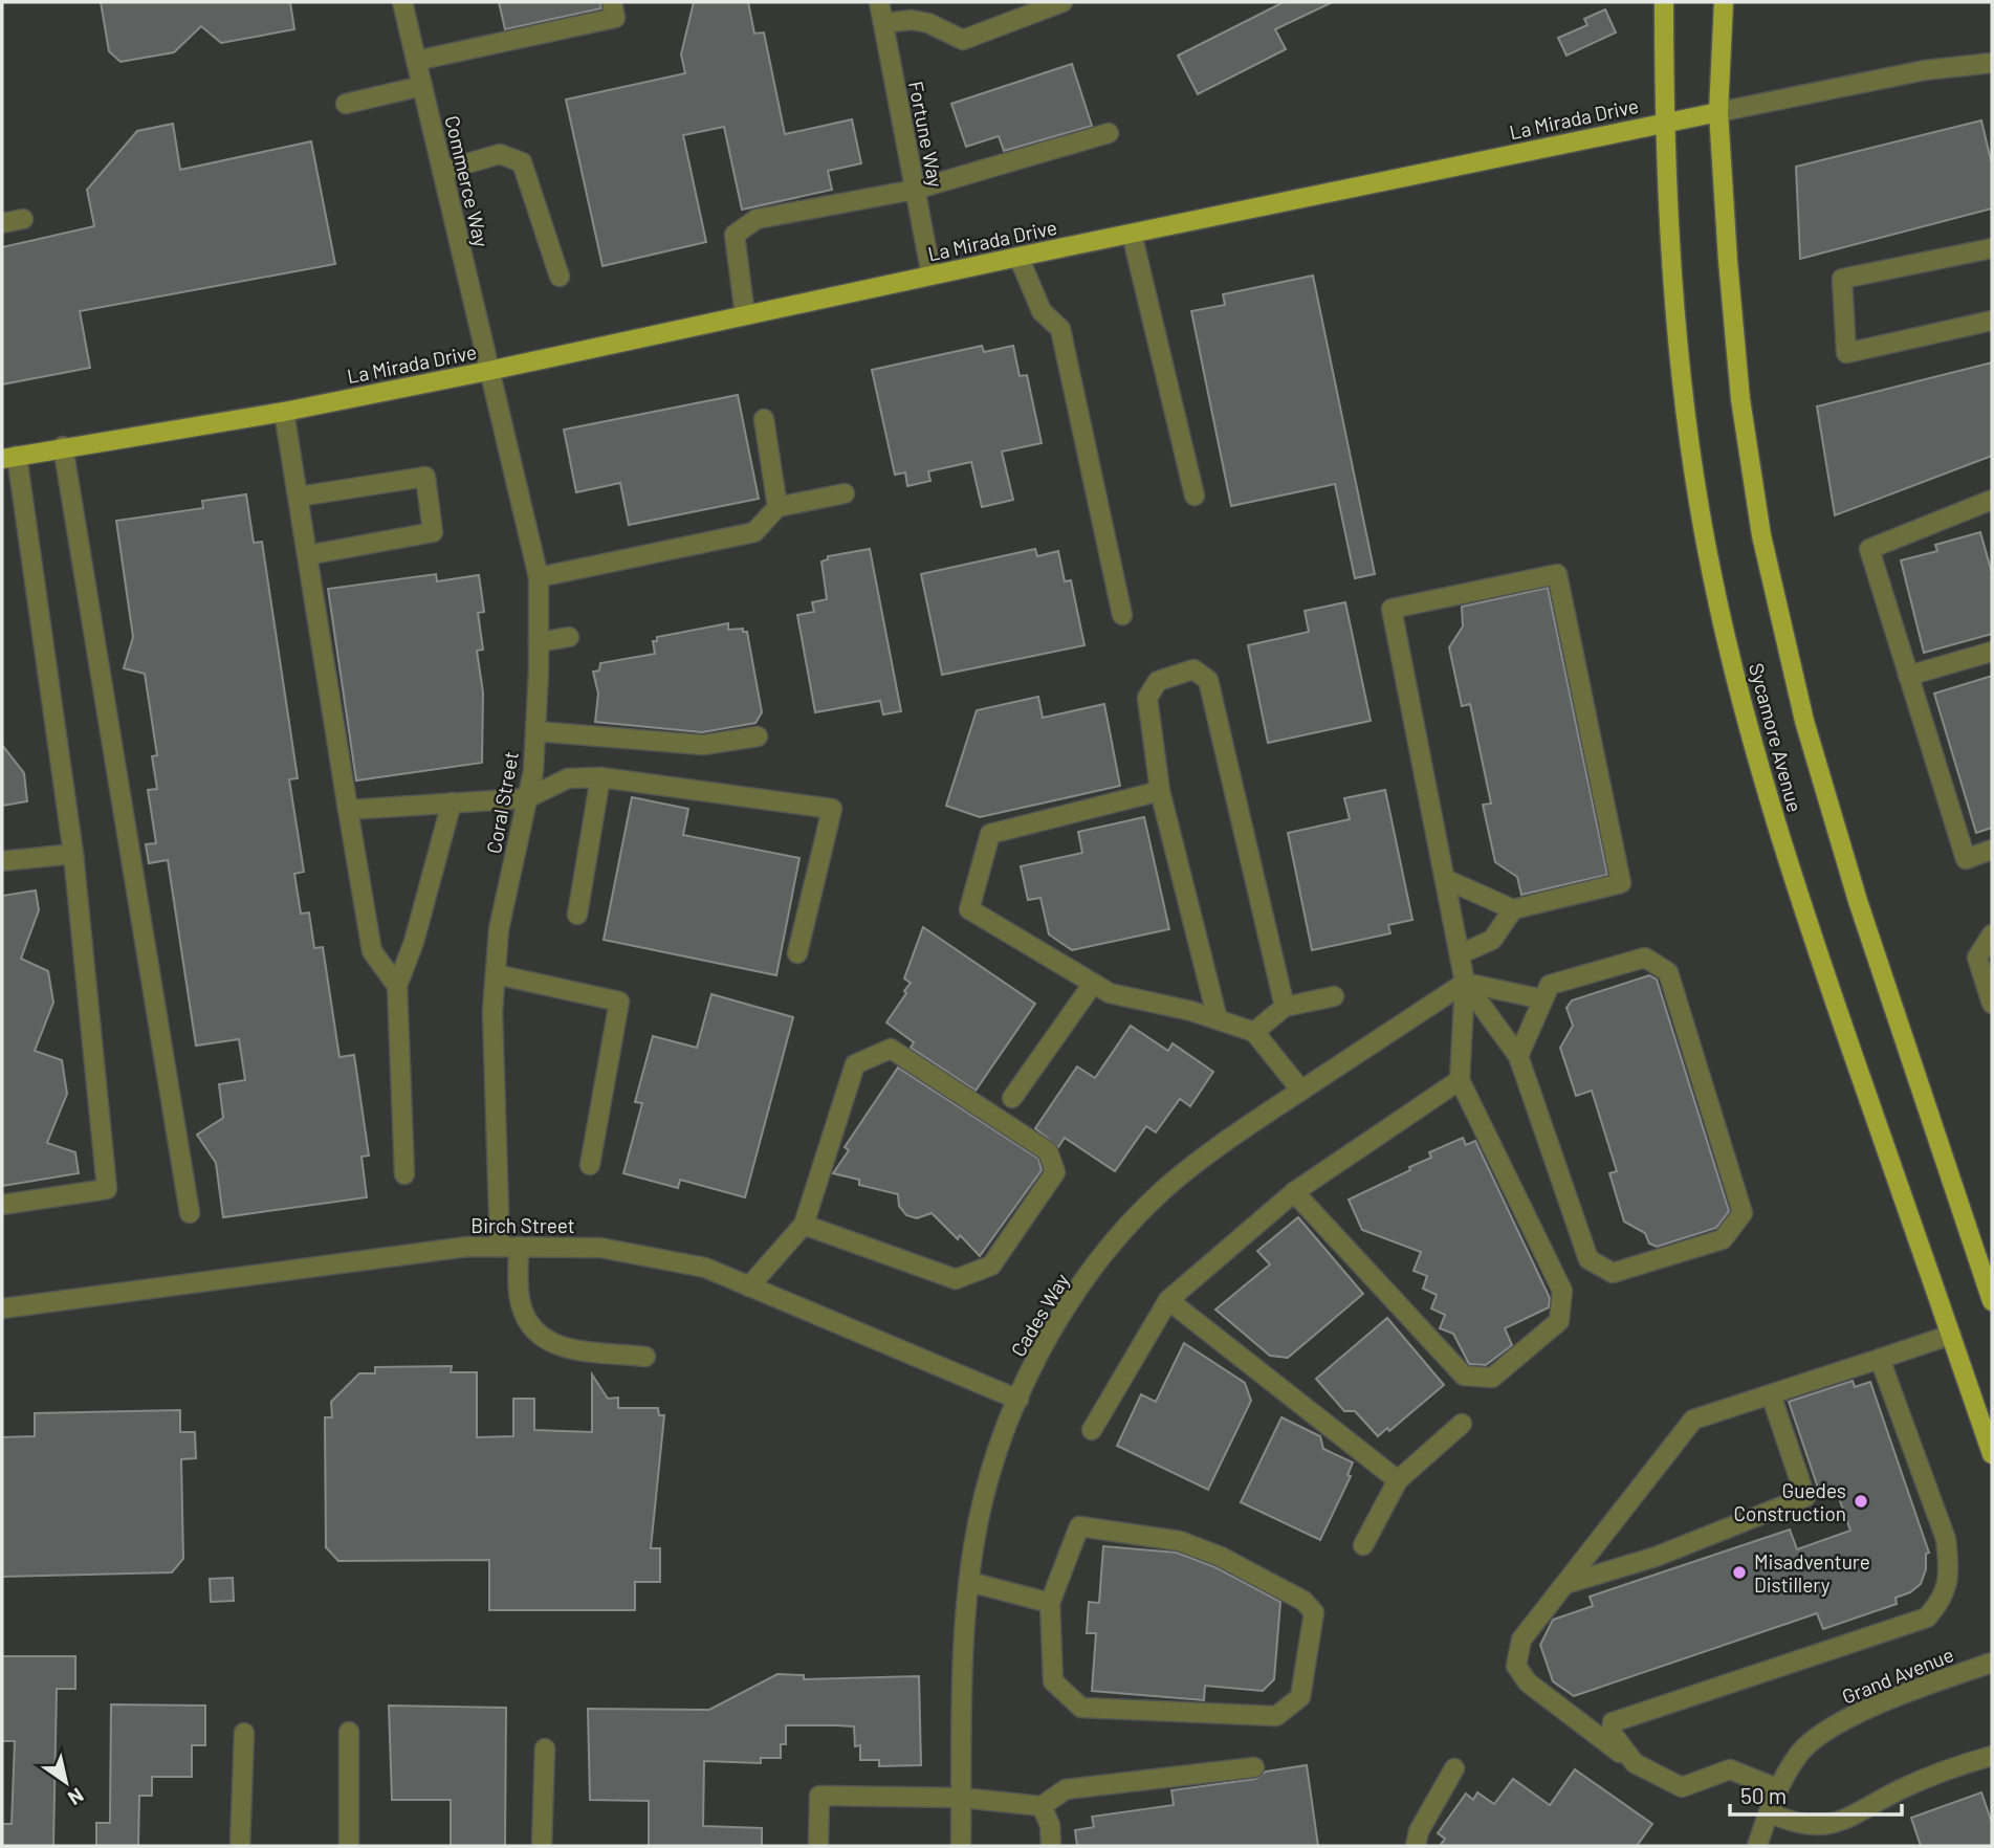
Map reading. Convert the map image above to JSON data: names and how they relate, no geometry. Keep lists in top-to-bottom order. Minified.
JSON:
{"streets":{"main road":["La Mirada Drive","Sycamore Avenue"],"street":["Fortune Way","Commerce Way","Coral Street","Birch Street","Cades Way","Grand Avenue"]},"crossings":[["La Mirada Drive","Fortune Way"],["La Mirada Drive","Commerce Way"],["La Mirada Drive","Sycamore Avenue"],["La Mirada Drive","Coral Street"],["Commerce Way","Coral Street"],["Coral Street","Birch Street"],["Birch Street","Cades Way"]],"places":["Guedes Construction","Misadventure Distillery"],"scale_bar":"50 m","north":"bottom right"}
